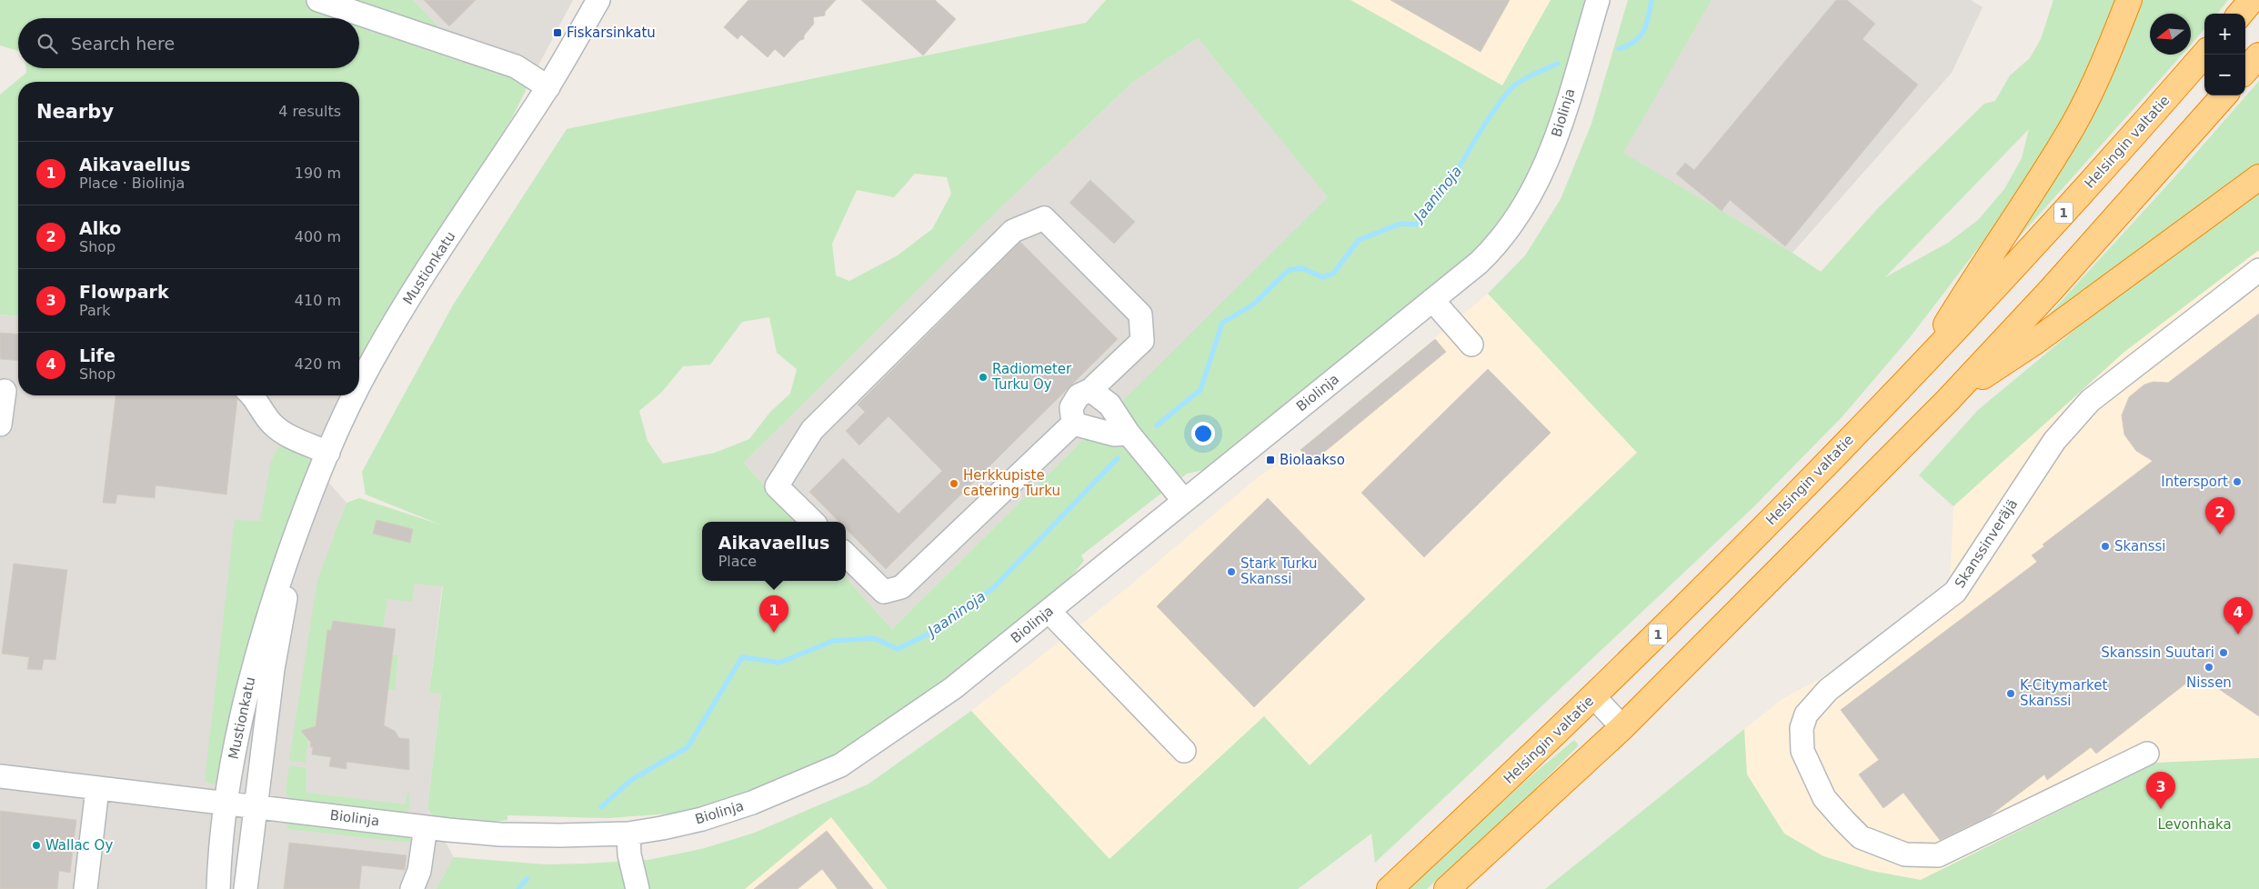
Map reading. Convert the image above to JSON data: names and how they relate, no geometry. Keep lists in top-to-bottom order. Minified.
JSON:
{"streets":{"highway":["Helsingin valtatie","1"],"street":["Biolinja","Mustionkatu","Skanssinveräjä"]},"crossings":[["Biolinja","Mustionkatu"]],"water":["Jaaninoja"],"parks":["Levonhaka"],"places":{"transit":["Fiskarsinkatu","Biolaakso"],"other":["Radiometer Turku Oy","Intersport","Herkkupiste catering Turku","Skanssi","Stark Turku Skanssi","Skanssin Suutari","Nissen","K-Citymarket Skanssi","Wallac Oy"]},"north":"left","page":{"map_buttons":["+","−"],"search":"Search here","heading":["Nearby","4 results"],"list":[{"mark":"1","name":"Aikavaellus","note":"Place · Biolinja","value":"190 m"},{"mark":"2","name":"Alko","note":"Shop","value":"400 m"},{"mark":"3","name":"Flowpark","note":"Park","value":"410 m"},{"mark":"4","name":"Life","note":"Shop","value":"420 m"}],"pins":["2","1","4","3"],"popup":["Aikavaellus","Place"]}}
